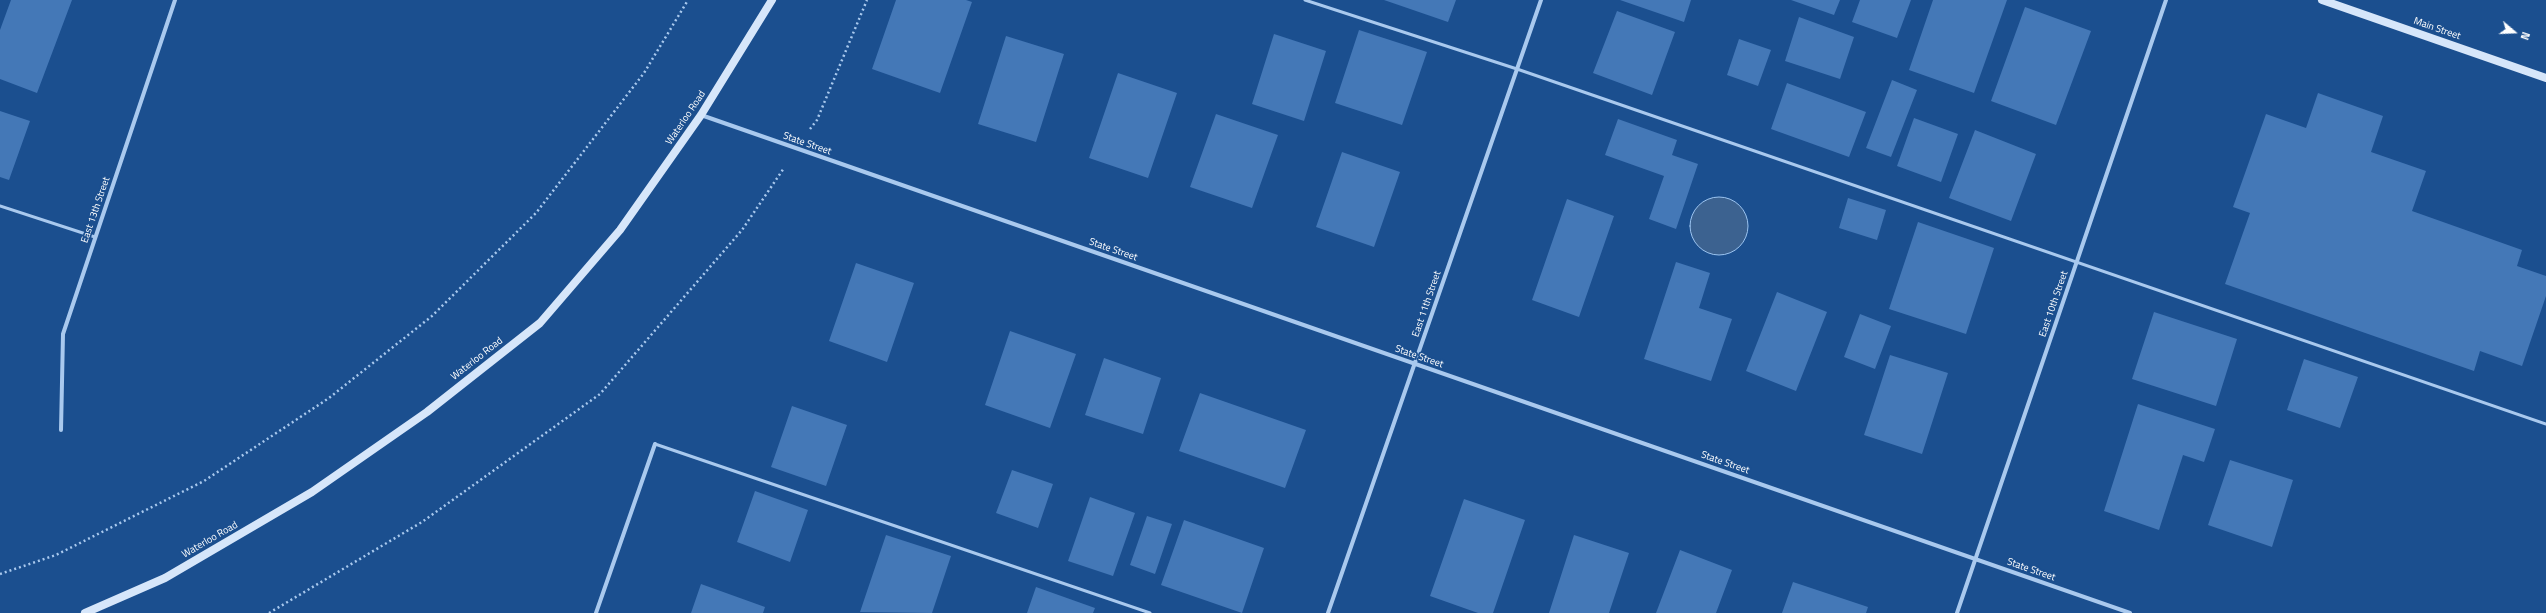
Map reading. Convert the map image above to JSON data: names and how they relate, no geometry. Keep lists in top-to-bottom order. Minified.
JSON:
{"streets":{"main road":["Main Street","Waterloo Road"],"street":["State Street","East 13th Street","East 11th Street","East 10th Street"]},"crossings":[["Waterloo Road","State Street"],["State Street","East 11th Street"],["State Street","East 10th Street"]],"north":"right"}
